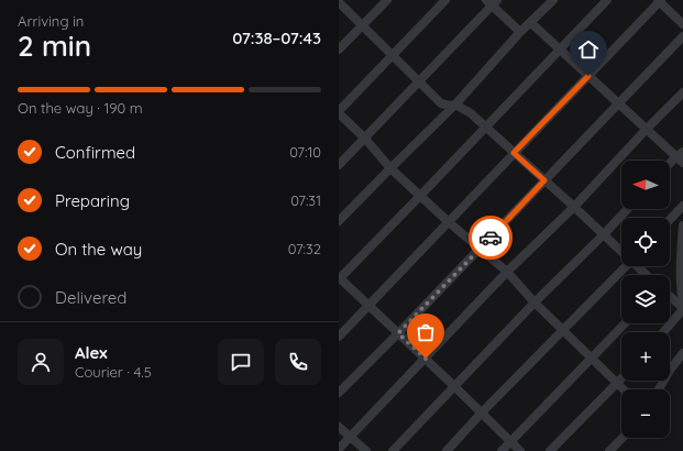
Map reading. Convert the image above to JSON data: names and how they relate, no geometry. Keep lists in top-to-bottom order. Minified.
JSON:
{"north":"left","page":{"heading":["2 min","Arriving in","07:38–07:43"],"panel":["Alex","Courier · 4.5"],"bar":"On the way · 190 m","list":[["Confirmed","07:10"],["Preparing","07:31"],["On the way","07:32"],"Delivered"],"map_buttons":["+","−"]}}
